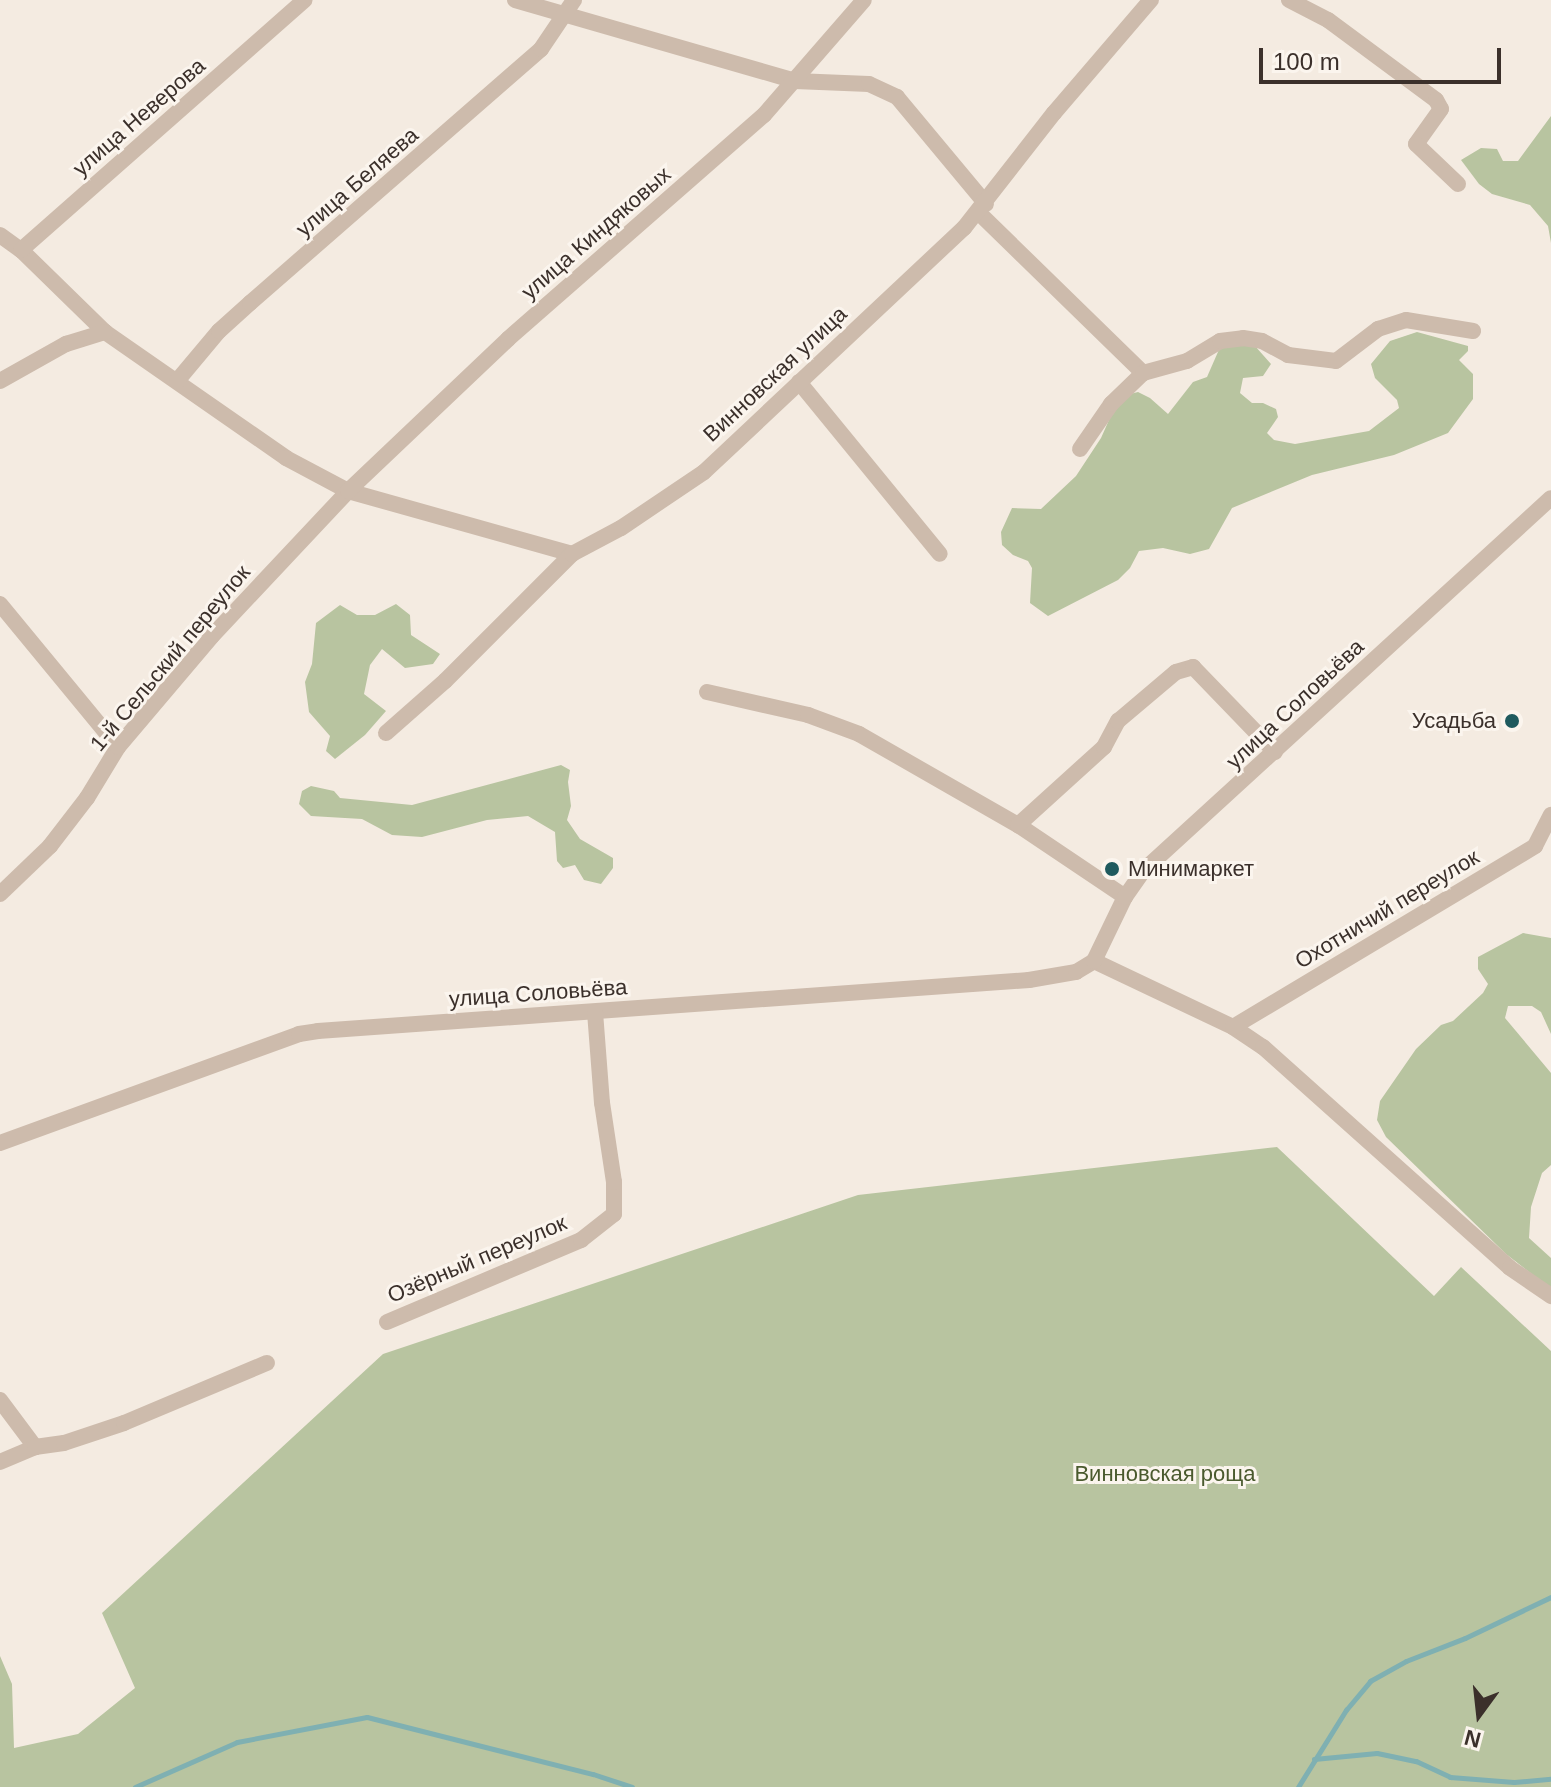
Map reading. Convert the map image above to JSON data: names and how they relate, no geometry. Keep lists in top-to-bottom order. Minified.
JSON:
{"streets":{"street":["улица Неверова","улица Беляева","улица Киндяковых","Винновская улица","1-й Сельский переулок","улица Соловьёва","Охотничий переулок","Озёрный переулок"]},"crossings":[["улица Киндяковых","1-й Сельский переулок"],["улица Соловьёва","Озёрный переулок"]],"parks":["Винновская роща"],"places":["Усадьба","Минимаркет"],"scale_bar":"100 m","north":"bottom"}
